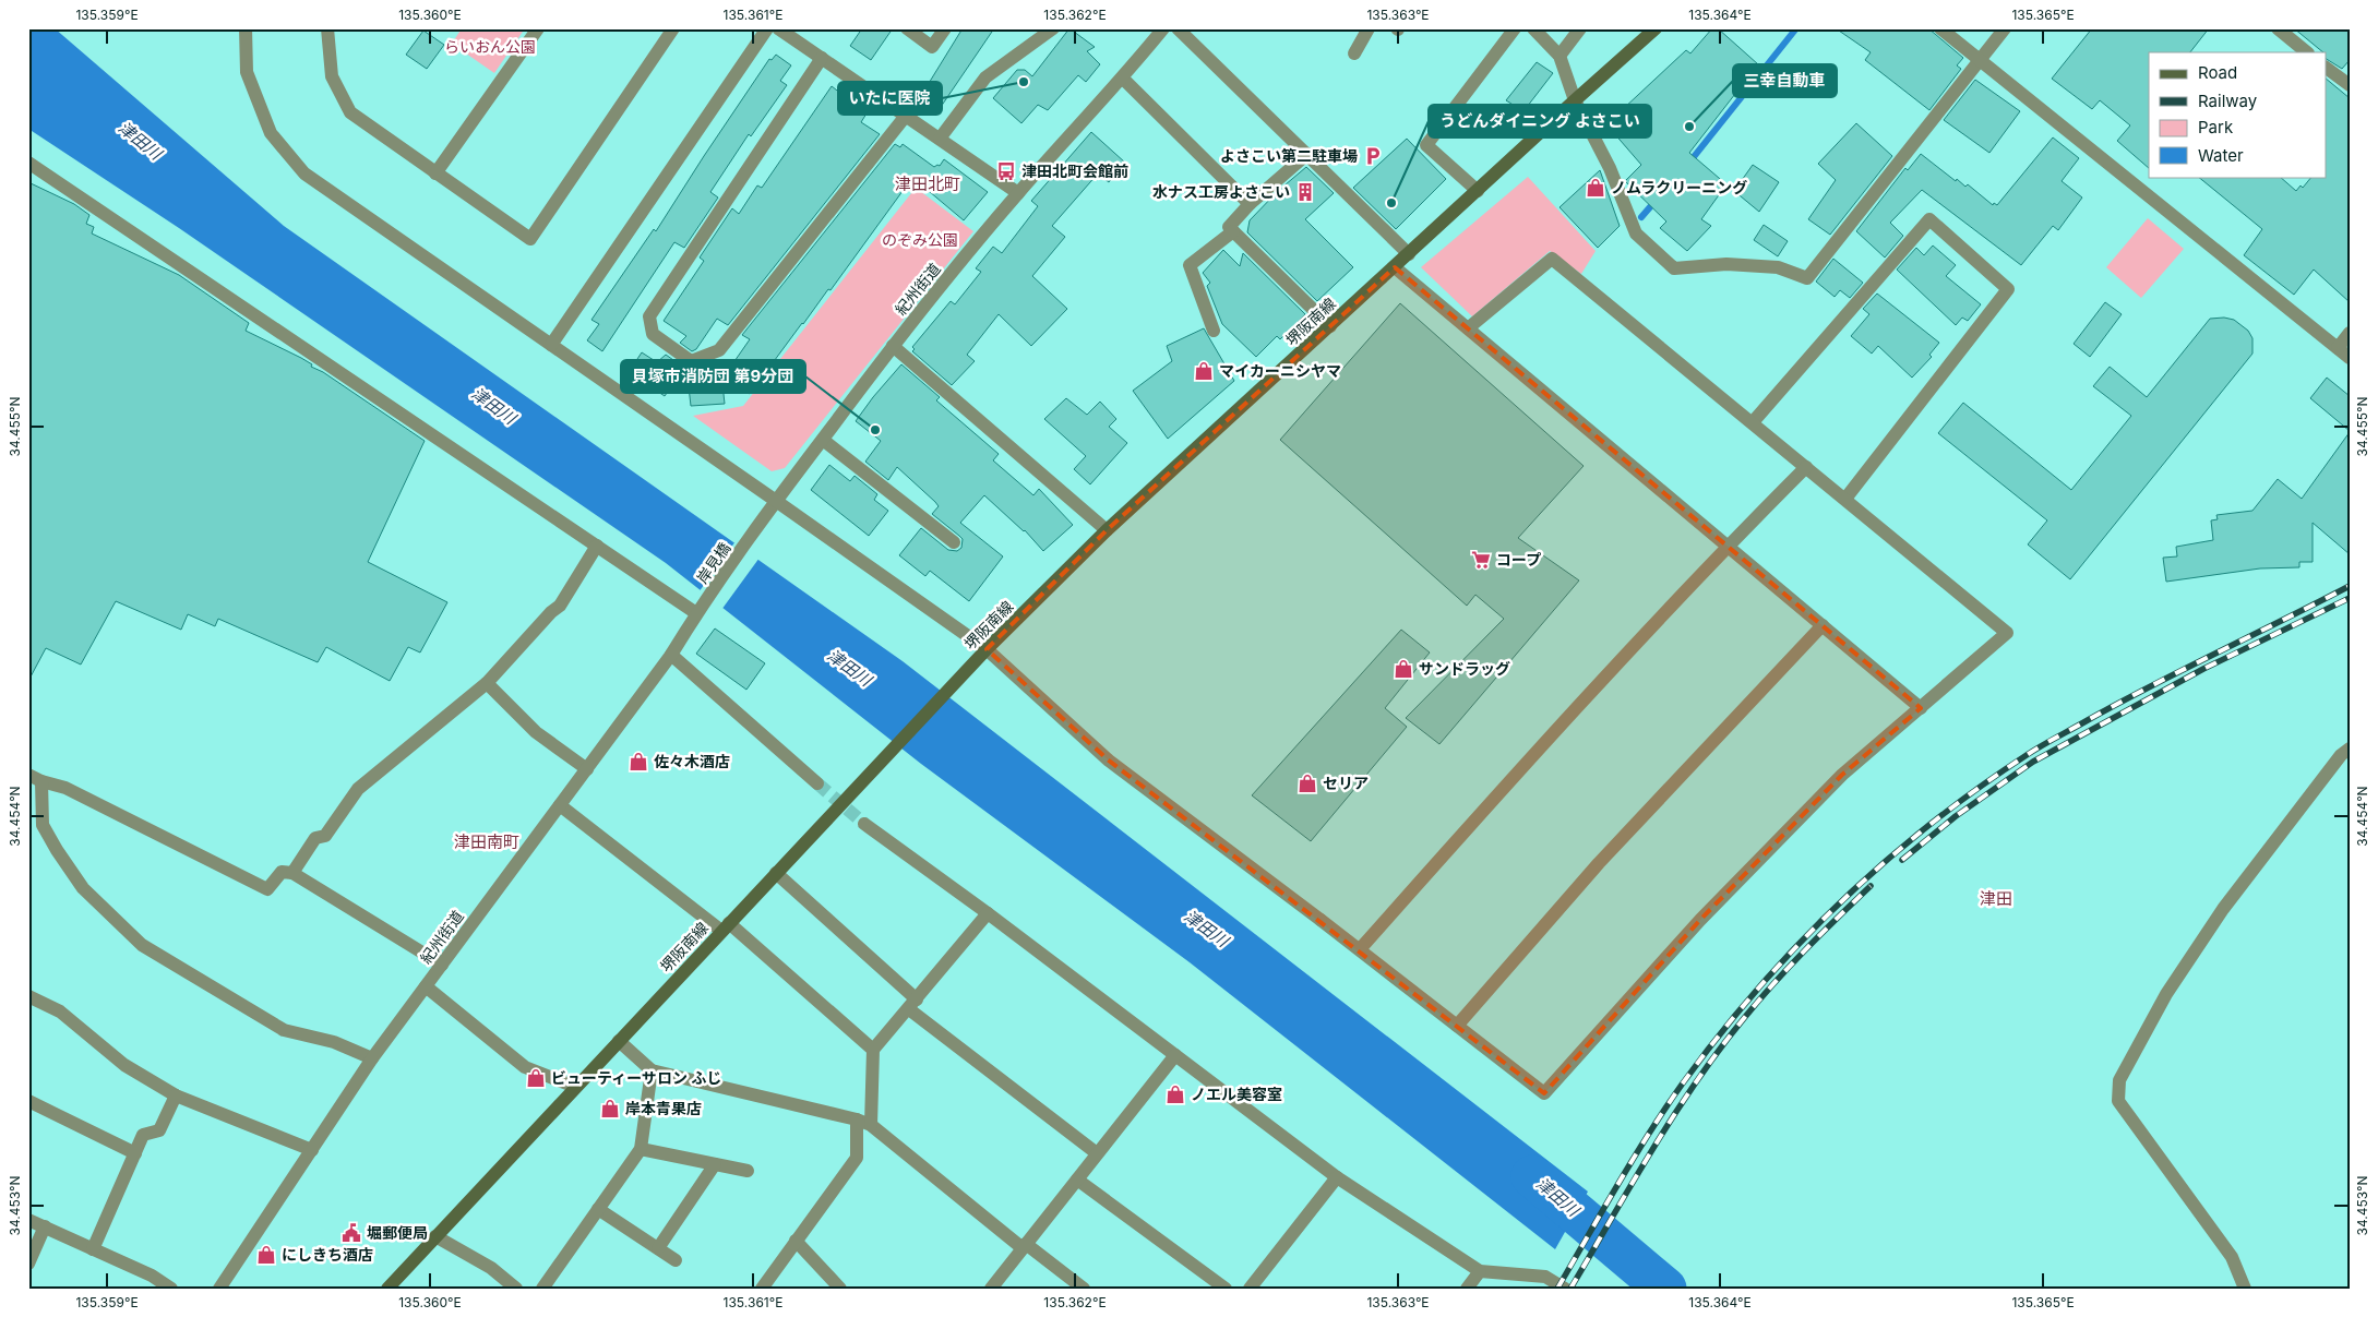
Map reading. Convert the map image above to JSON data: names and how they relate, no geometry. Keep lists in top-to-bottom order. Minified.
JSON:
{"streets":{"main road":["堺阪南線"],"street":["紀州街道","岸見橋"]},"crossings":[["紀州街道","岸見橋"]],"districts":["津田北町","津田南町","津田"],"water":["津田川"],"parks":["らいおん公園","のぞみ公園"],"places":{"other":["いたに医院","三幸自動車","うどんダイニング よさこい","貝塚市消防団 第9分団"],"parking":["よさこい第二駐車場"],"bus stop":["津田北町会館前"],"shop":["ノムラクリーニング","マイカーニシヤマ","サンドラッグ","佐々木酒店","セリア","ビューティーサロン ふじ","ノエル美容室","岸本青果店","にしきち酒店"],"building":["水ナス工房よさこい"],"supermarket":["コープ"],"public building":["堀郵便局"]},"legend":["Road","Railway","Park","Water"],"coordinates":["135.359°E","135.360°E","135.361°E","135.362°E","135.363°E","135.364°E","135.365°E","34.455°N","34.454°N","34.453°N"]}
